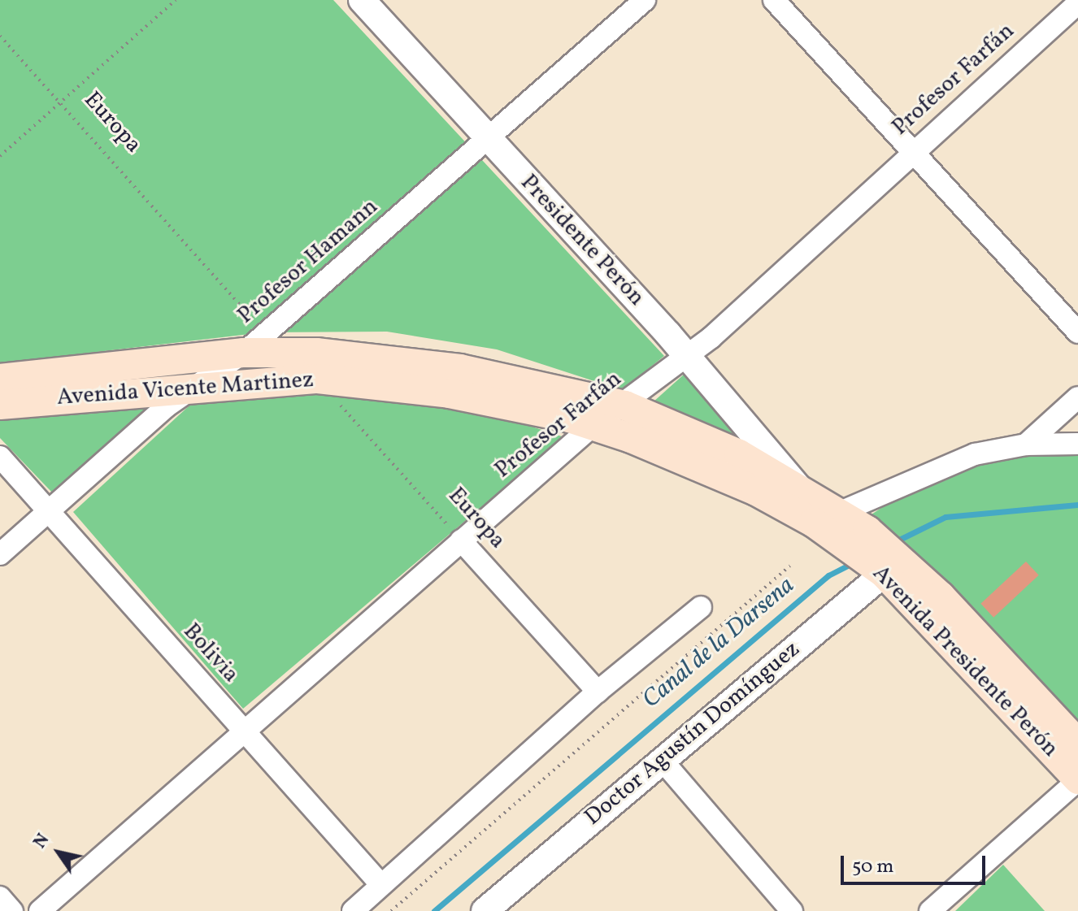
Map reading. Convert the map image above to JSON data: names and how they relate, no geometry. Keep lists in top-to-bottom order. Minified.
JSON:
{"streets":{"main road":["Avenida Vicente Martinez","Avenida Presidente Perón"],"street":["Profesor Farfán","Europa","Presidente Perón","Profesor Hamann","Bolivia","Doctor Agustín Domínguez"]},"crossings":[["Profesor Farfán","Europa"],["Profesor Farfán","Presidente Perón"],["Profesor Farfán","Avenida Vicente Martinez"],["Profesor Farfán","Bolivia"],["Europa","Profesor Hamann"],["Europa","Avenida Vicente Martinez"],["Presidente Perón","Profesor Hamann"],["Presidente Perón","Avenida Vicente Martinez"],["Presidente Perón","Avenida Presidente Perón"],["Profesor Hamann","Avenida Vicente Martinez"],["Profesor Hamann","Bolivia"],["Avenida Vicente Martinez","Avenida Presidente Perón"],["Avenida Presidente Perón","Doctor Agustín Domínguez"]],"water":["Canal de la Darsena"],"scale_bar":"50 m","north":"top left"}
